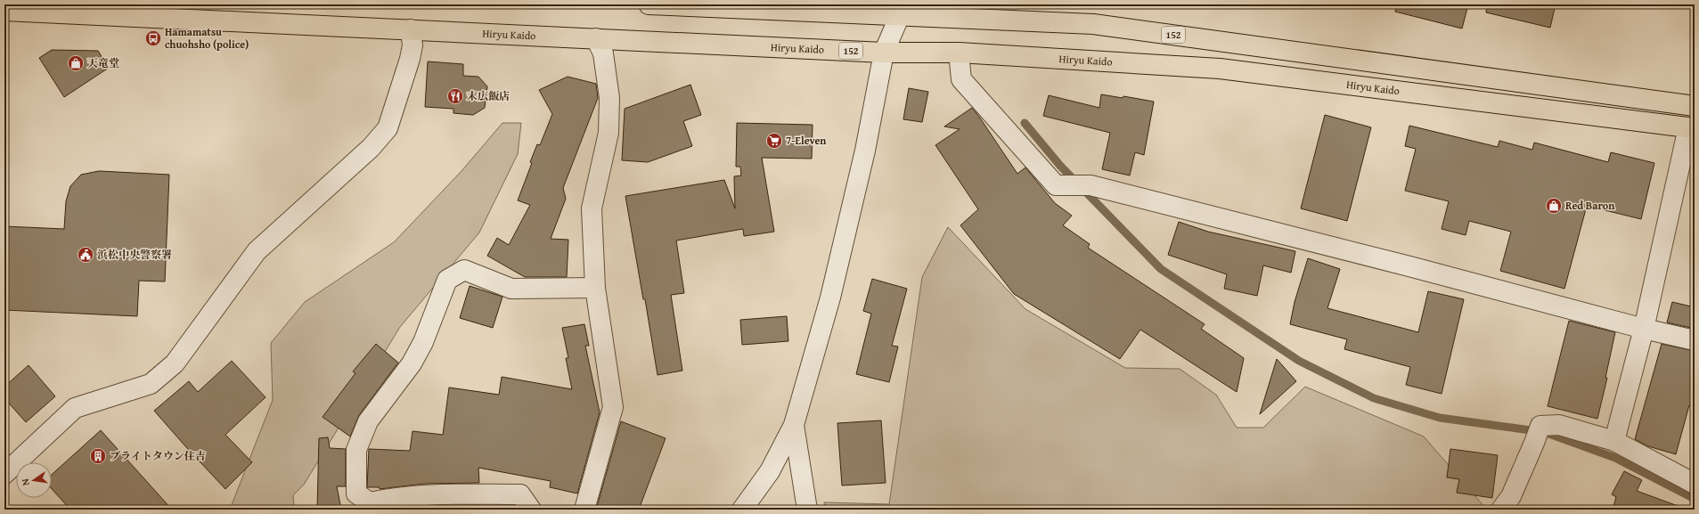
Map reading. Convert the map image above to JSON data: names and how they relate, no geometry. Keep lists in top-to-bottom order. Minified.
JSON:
{"streets":{"highway":["Hiryu Kaido","152"]},"places":{"bus stop":["Hamamatsu chuohsho (police)"],"shop":["天竜堂","Red Baron"],"restaurant":["末広飯店"],"supermarket":["7-Eleven"],"public building":["浜松中央警察署"],"building":["ブライトタウン住吉"]},"north":"left"}
